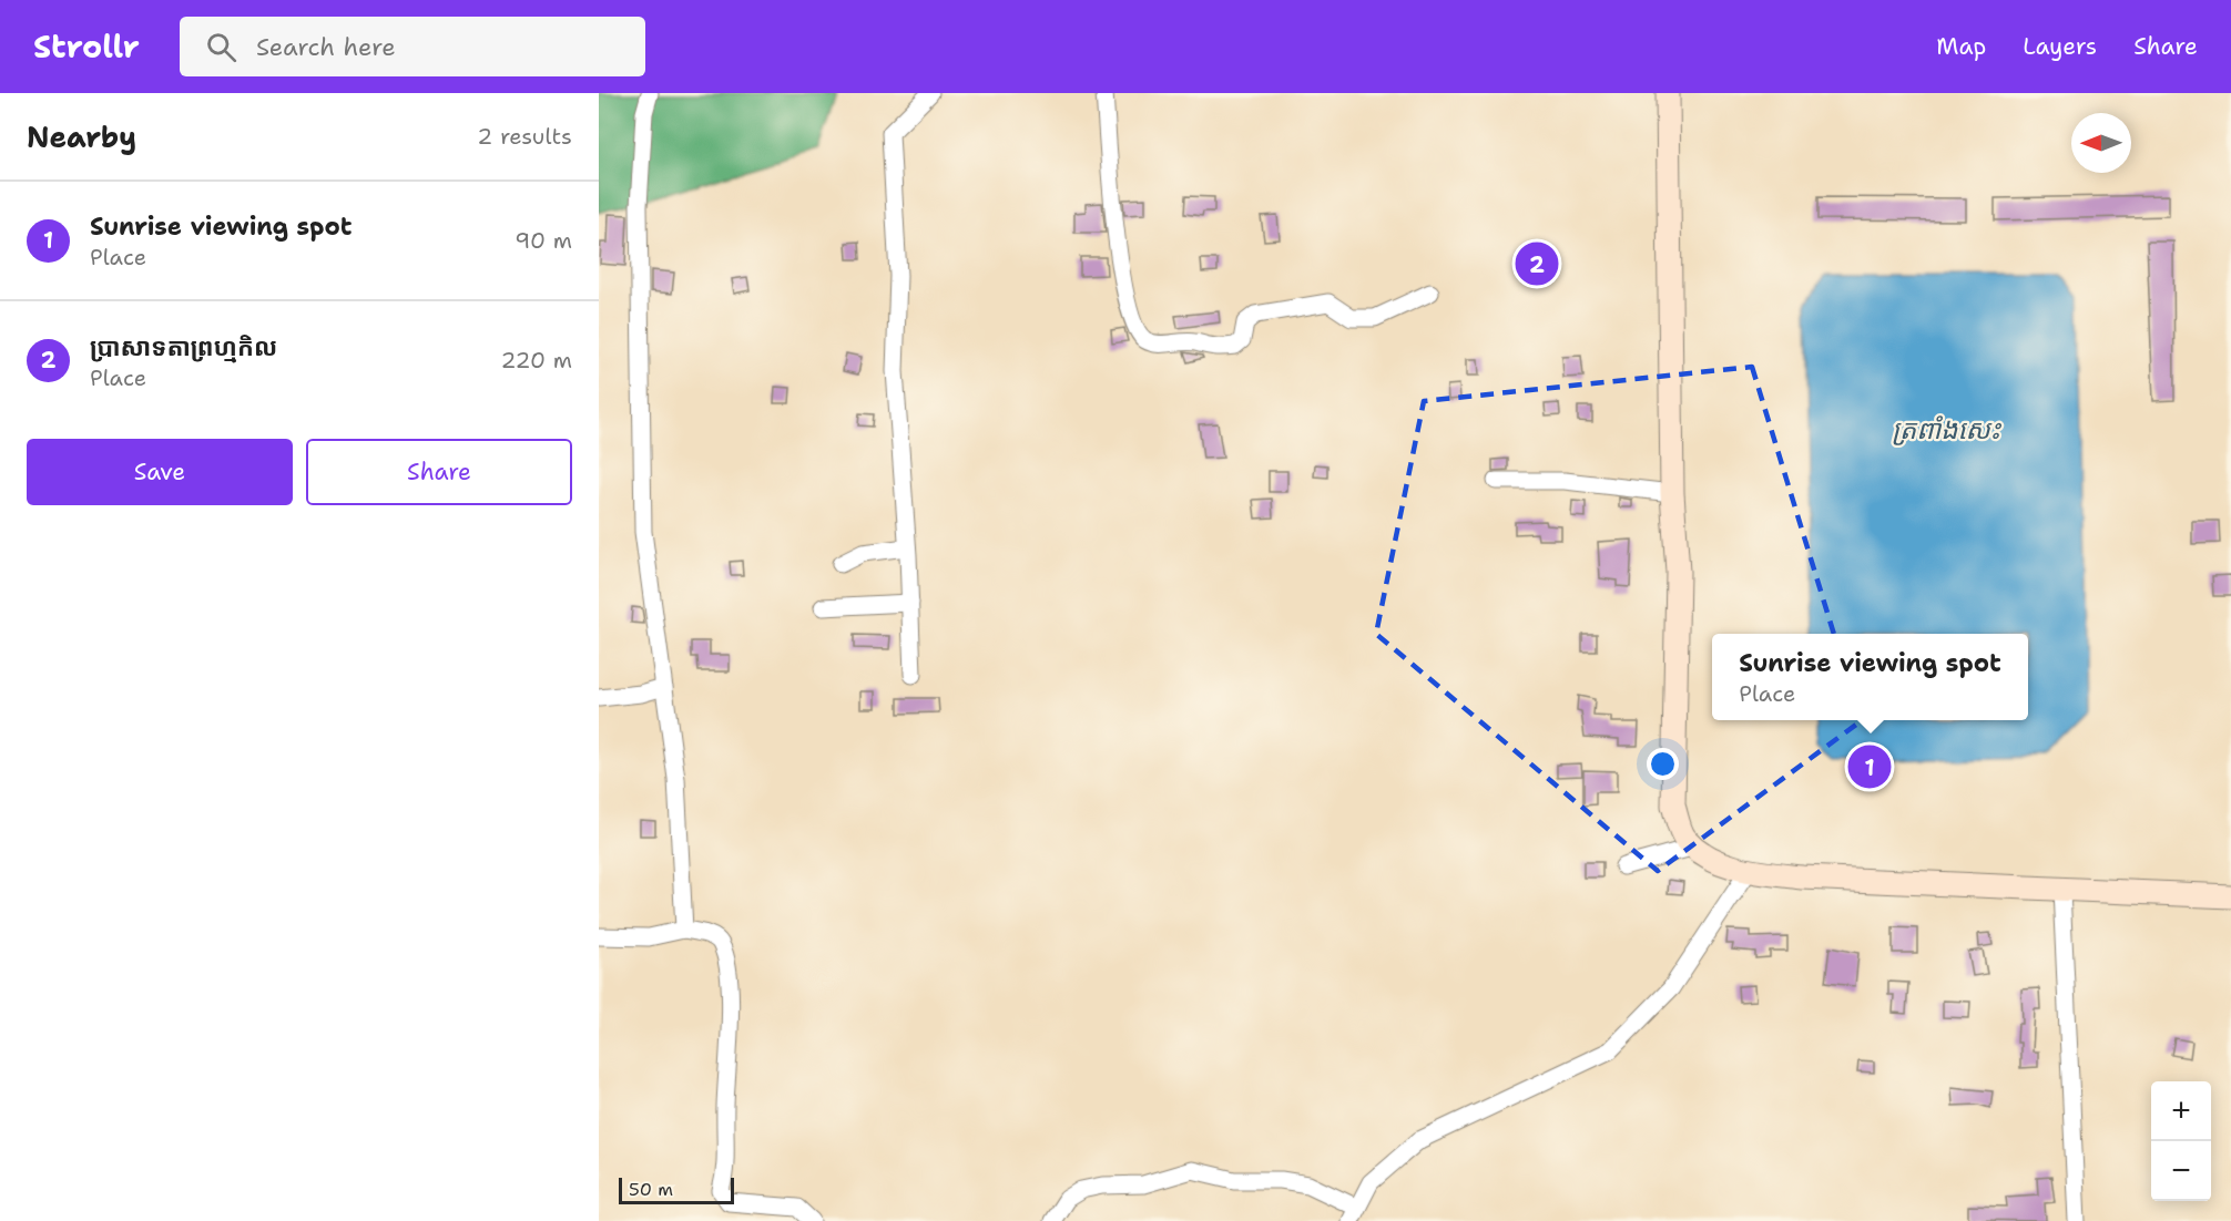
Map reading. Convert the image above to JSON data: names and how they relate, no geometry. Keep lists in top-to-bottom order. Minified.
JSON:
{"water":["ត្រពាំងសេះ"],"scale_bar":"50 m","north":"left","page":{"header":"Strollr","search":"Search here","nav":["Map","Layers","Share"],"heading":["Nearby","2 results"],"list":[{"mark":"1","name":"Sunrise viewing spot","note":"Place","value":"90 m"},{"mark":"2","name":"ប្រាសាទតាព្រហ្មកិល","note":"Place","value":"220 m"}],"pins":["2","1"],"buttons":["Save","Share"],"popup":["Sunrise viewing spot","Place"],"map_buttons":["+","−"],"scale":"50 m"}}
